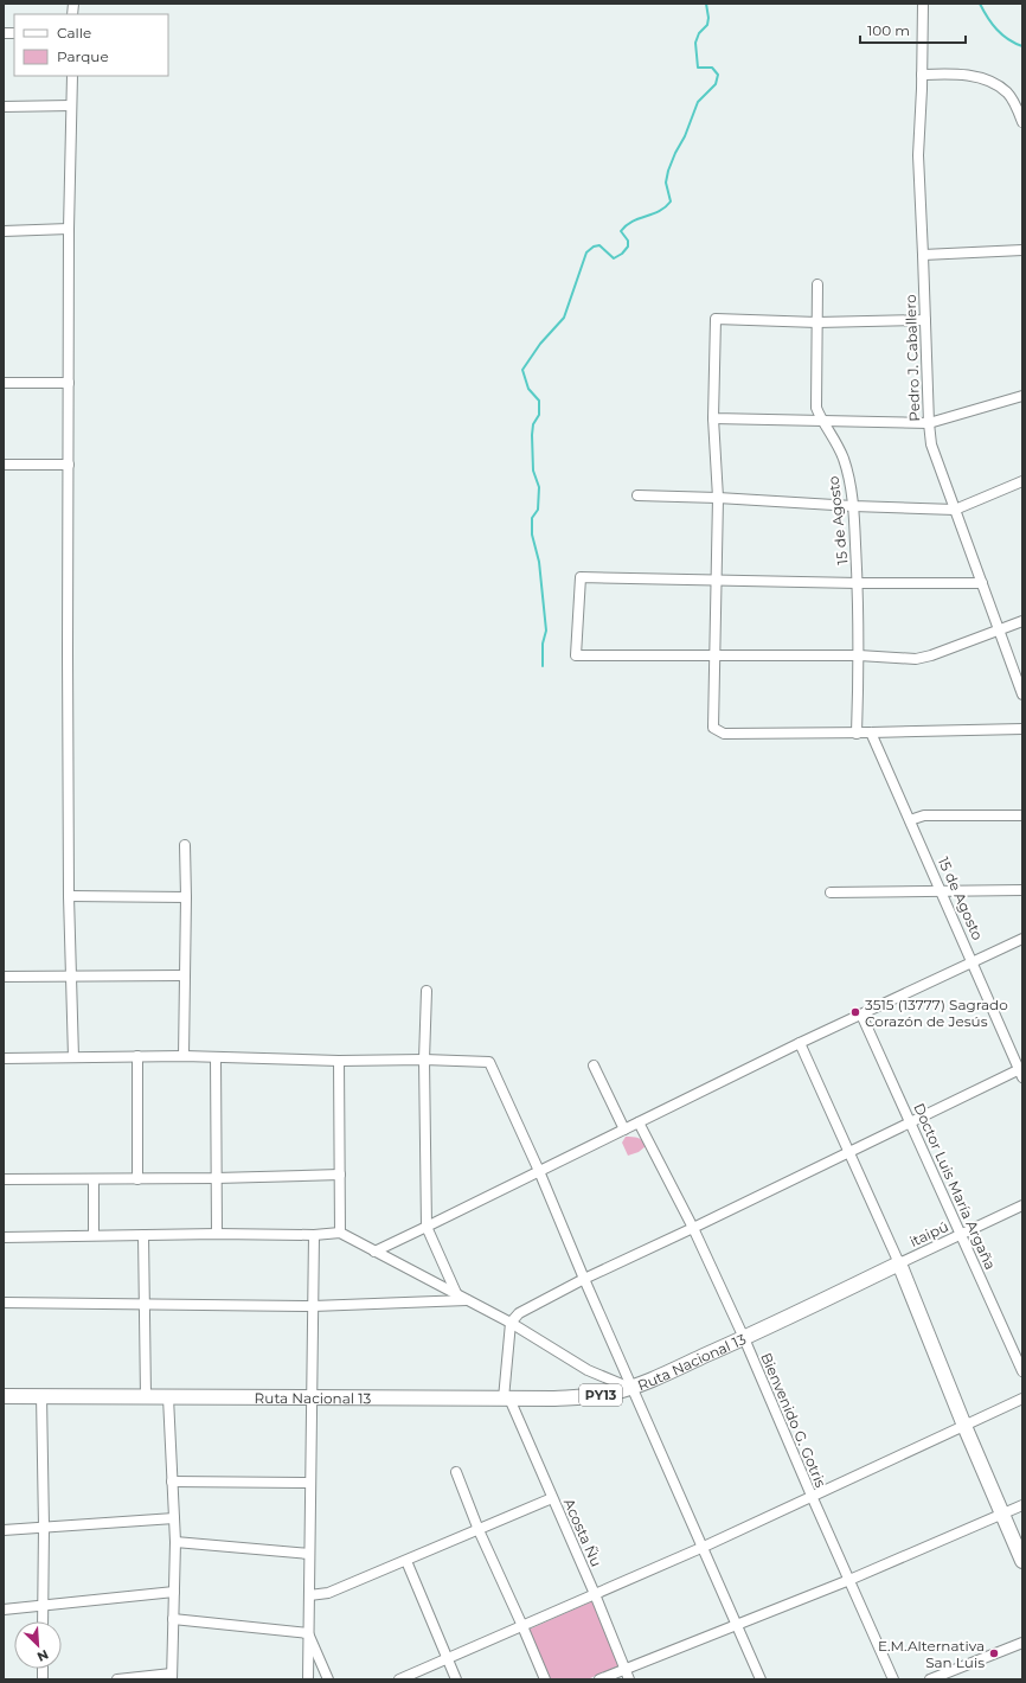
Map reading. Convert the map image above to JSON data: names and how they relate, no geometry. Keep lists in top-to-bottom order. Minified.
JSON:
{"streets":{"highway":["Ruta Nacional 13","PY13"],"street":["Pedro J. Caballero","15 de Agosto","Doctor Luis María Argaña","itaipú","Bienvenido G. Gotris","Acosta Ñu"]},"crossings":[["Doctor Luis María Argaña","itaipú"],["itaipú","Ruta Nacional 13"],["Ruta Nacional 13","Bienvenido G. Gotris"],["Ruta Nacional 13","Acosta Ñu"]],"places":["3515 (13777) Sagrado Corazón de Jesús","E.M.Alternativa San Luis"],"legend":["Calle","Parque"],"scale_bar":"100 m","north":"bottom right"}
